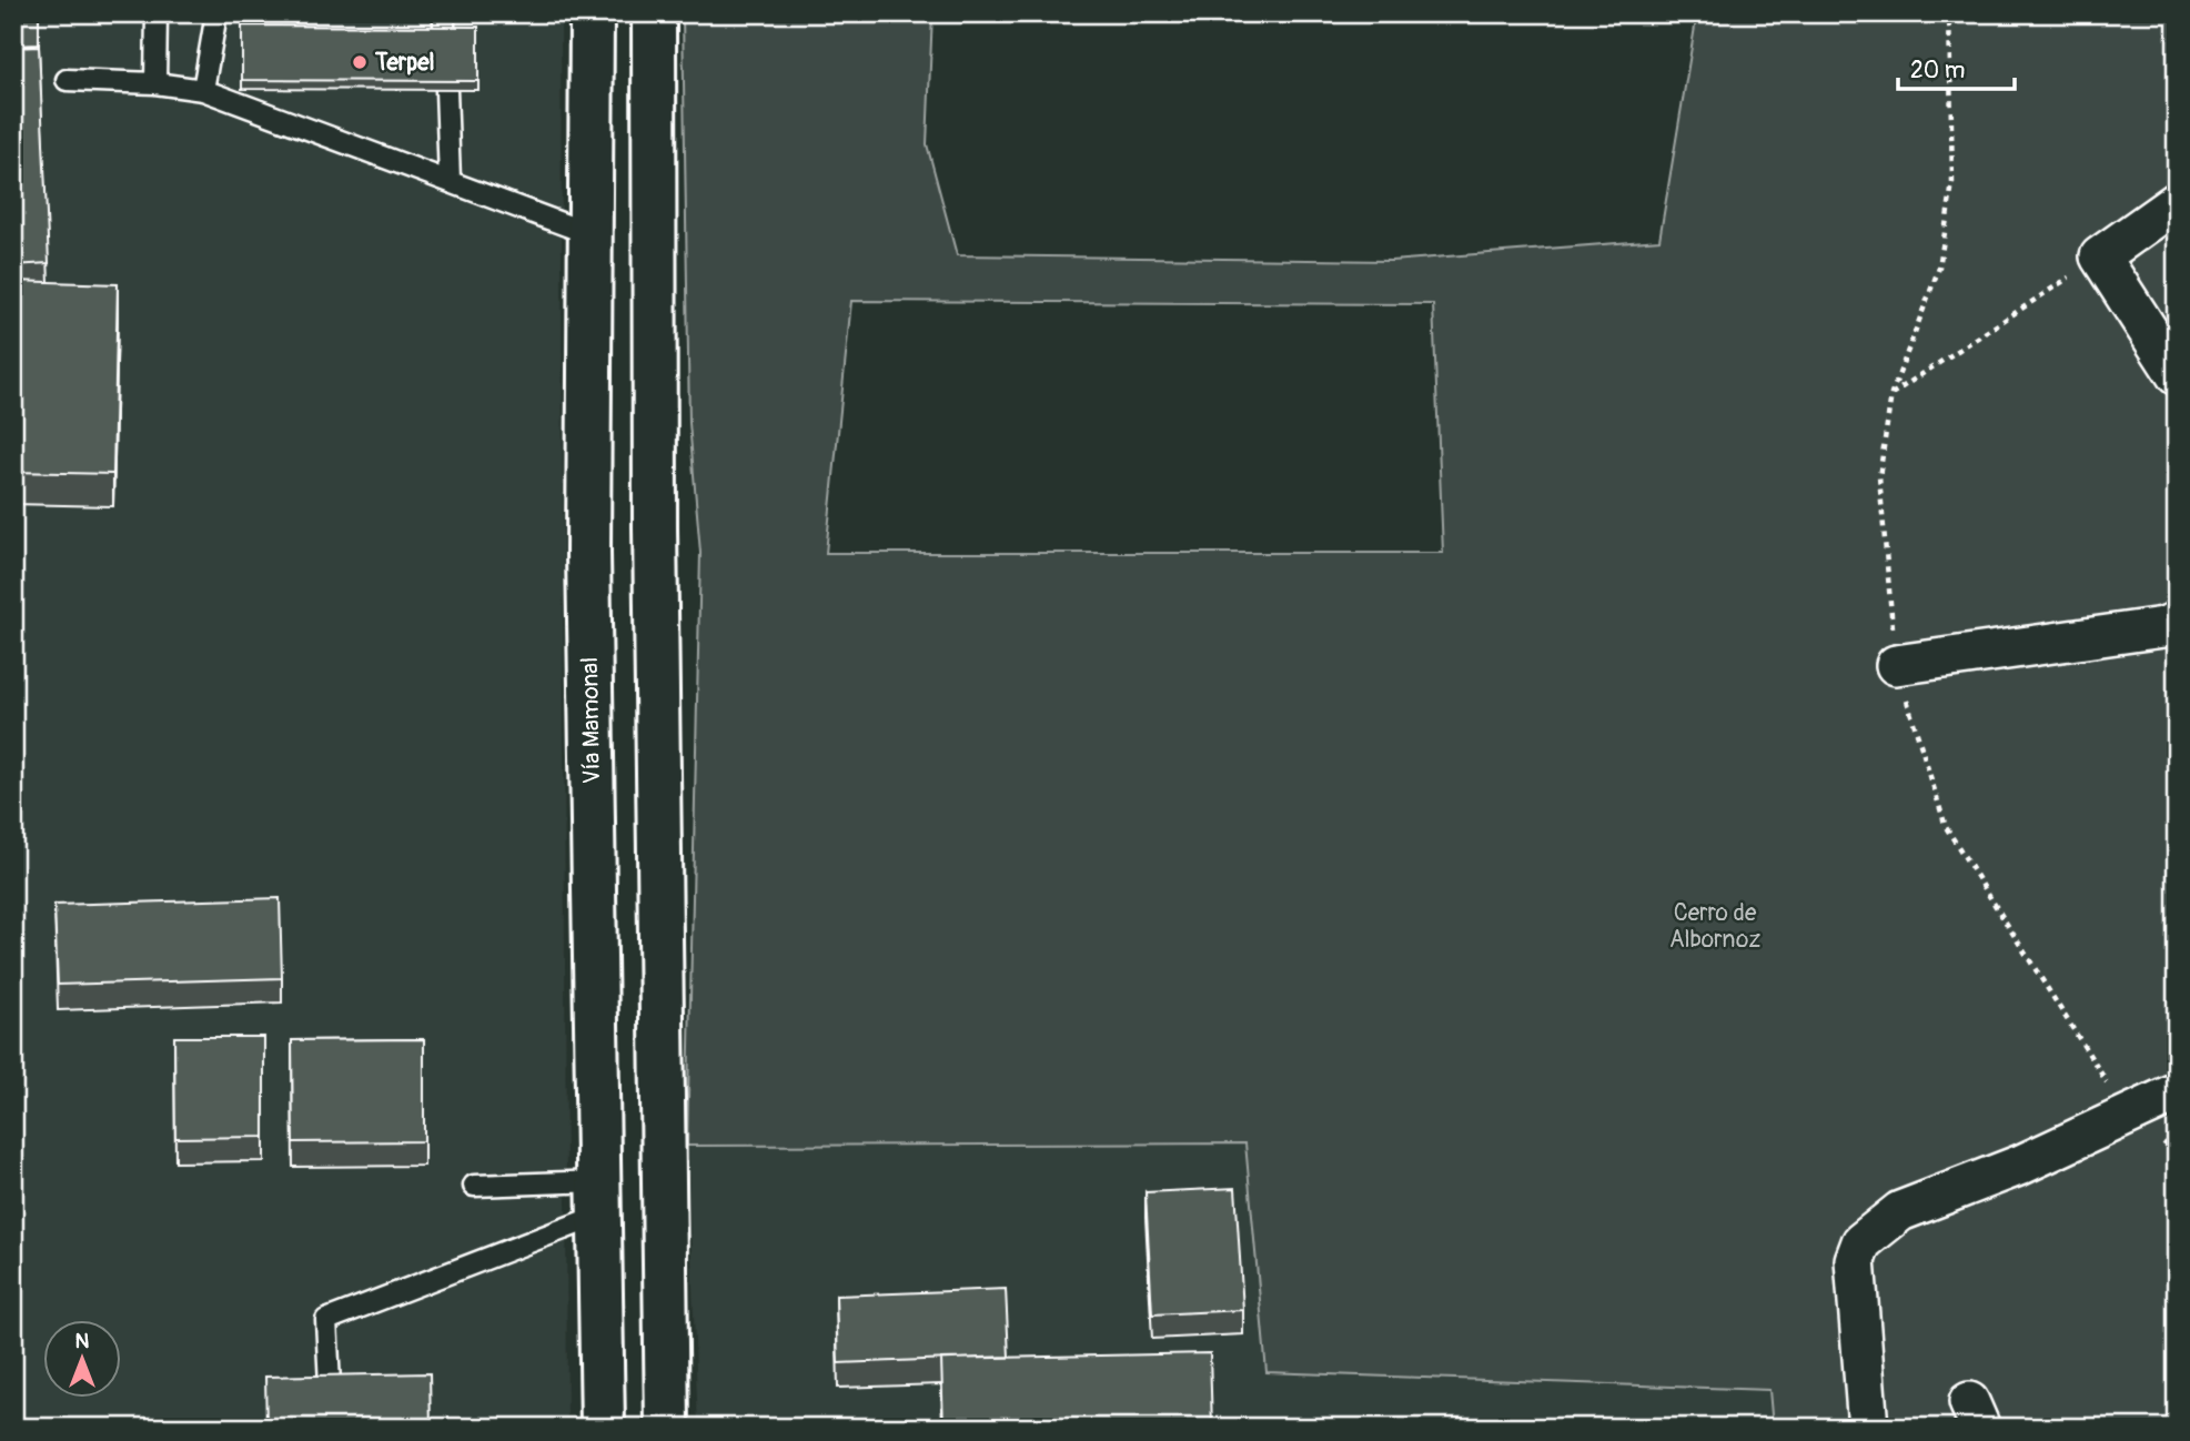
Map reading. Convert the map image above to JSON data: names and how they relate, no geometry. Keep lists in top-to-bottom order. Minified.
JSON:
{"streets":{"main road":["Vía Mamonal"]},"parks":["Cerro de Albornoz"],"places":["Terpel"],"scale_bar":"20 m","north":"top"}
